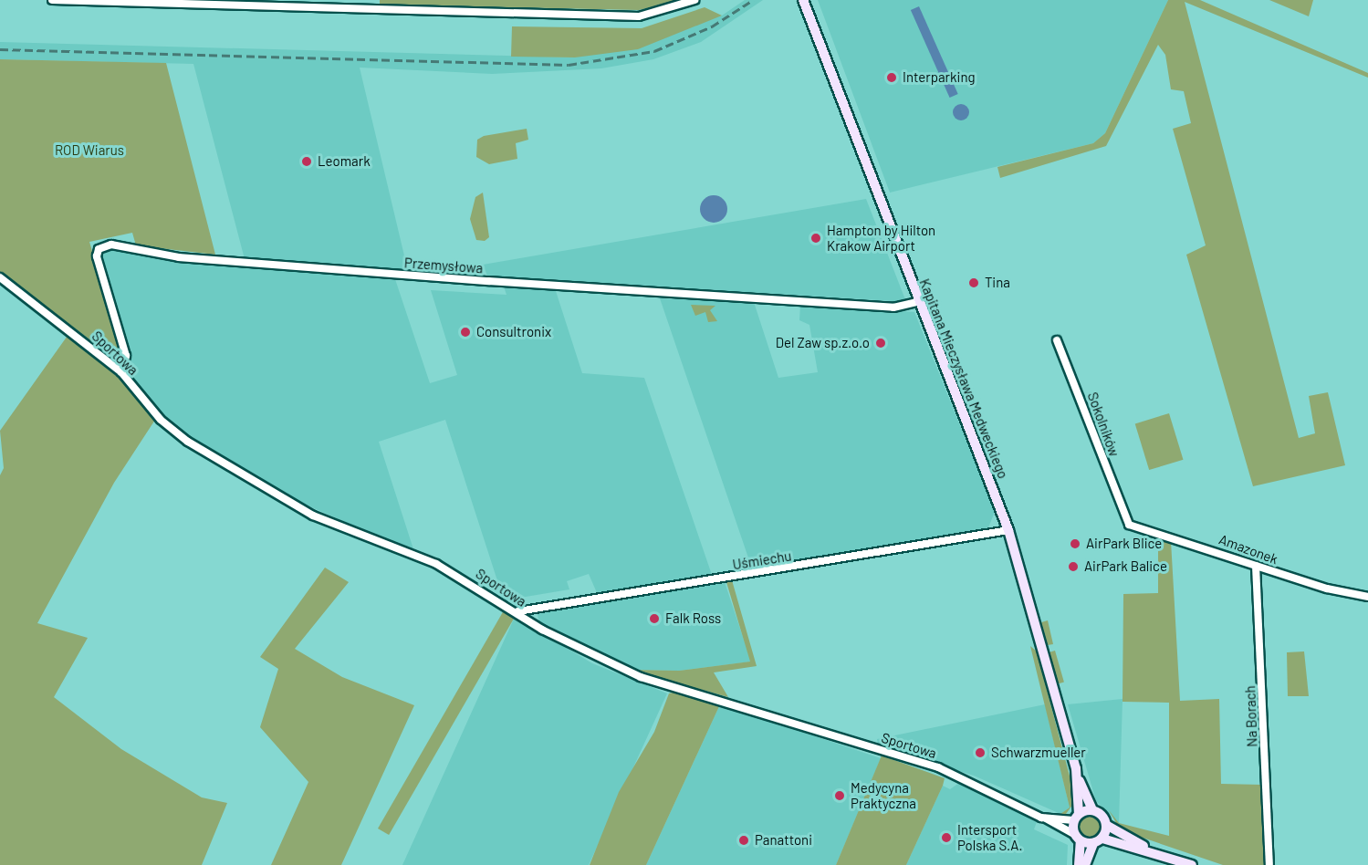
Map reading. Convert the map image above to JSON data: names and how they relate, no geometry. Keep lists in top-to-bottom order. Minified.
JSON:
{"streets":{"main road":["Kapitana Mieczysława Medweckiego"],"street":["Przemysłowa","Sportowa","Sokolników","Amazonek","Uśmiechu","Na Borach"]},"crossings":[["Przemysłowa","Sportowa"],["Przemysłowa","Kapitana Mieczysława Medweckiego"],["Sportowa","Kapitana Mieczysława Medweckiego"],["Sportowa","Uśmiechu"],["Kapitana Mieczysława Medweckiego","Uśmiechu"],["Sokolników","Amazonek"],["Amazonek","Na Borach"]],"parks":["ROD Wiarus"],"places":["Interparking","Leomark","Hampton by Hilton Krakow Airport","Tina","Consultronix","Del Zaw sp.z.o.o","AirPark Blice","AirPark Balice","Falk Ross","Schwarzmueller","Medycyna Praktyczna","Intersport Polska S.A.","Panattoni"]}
